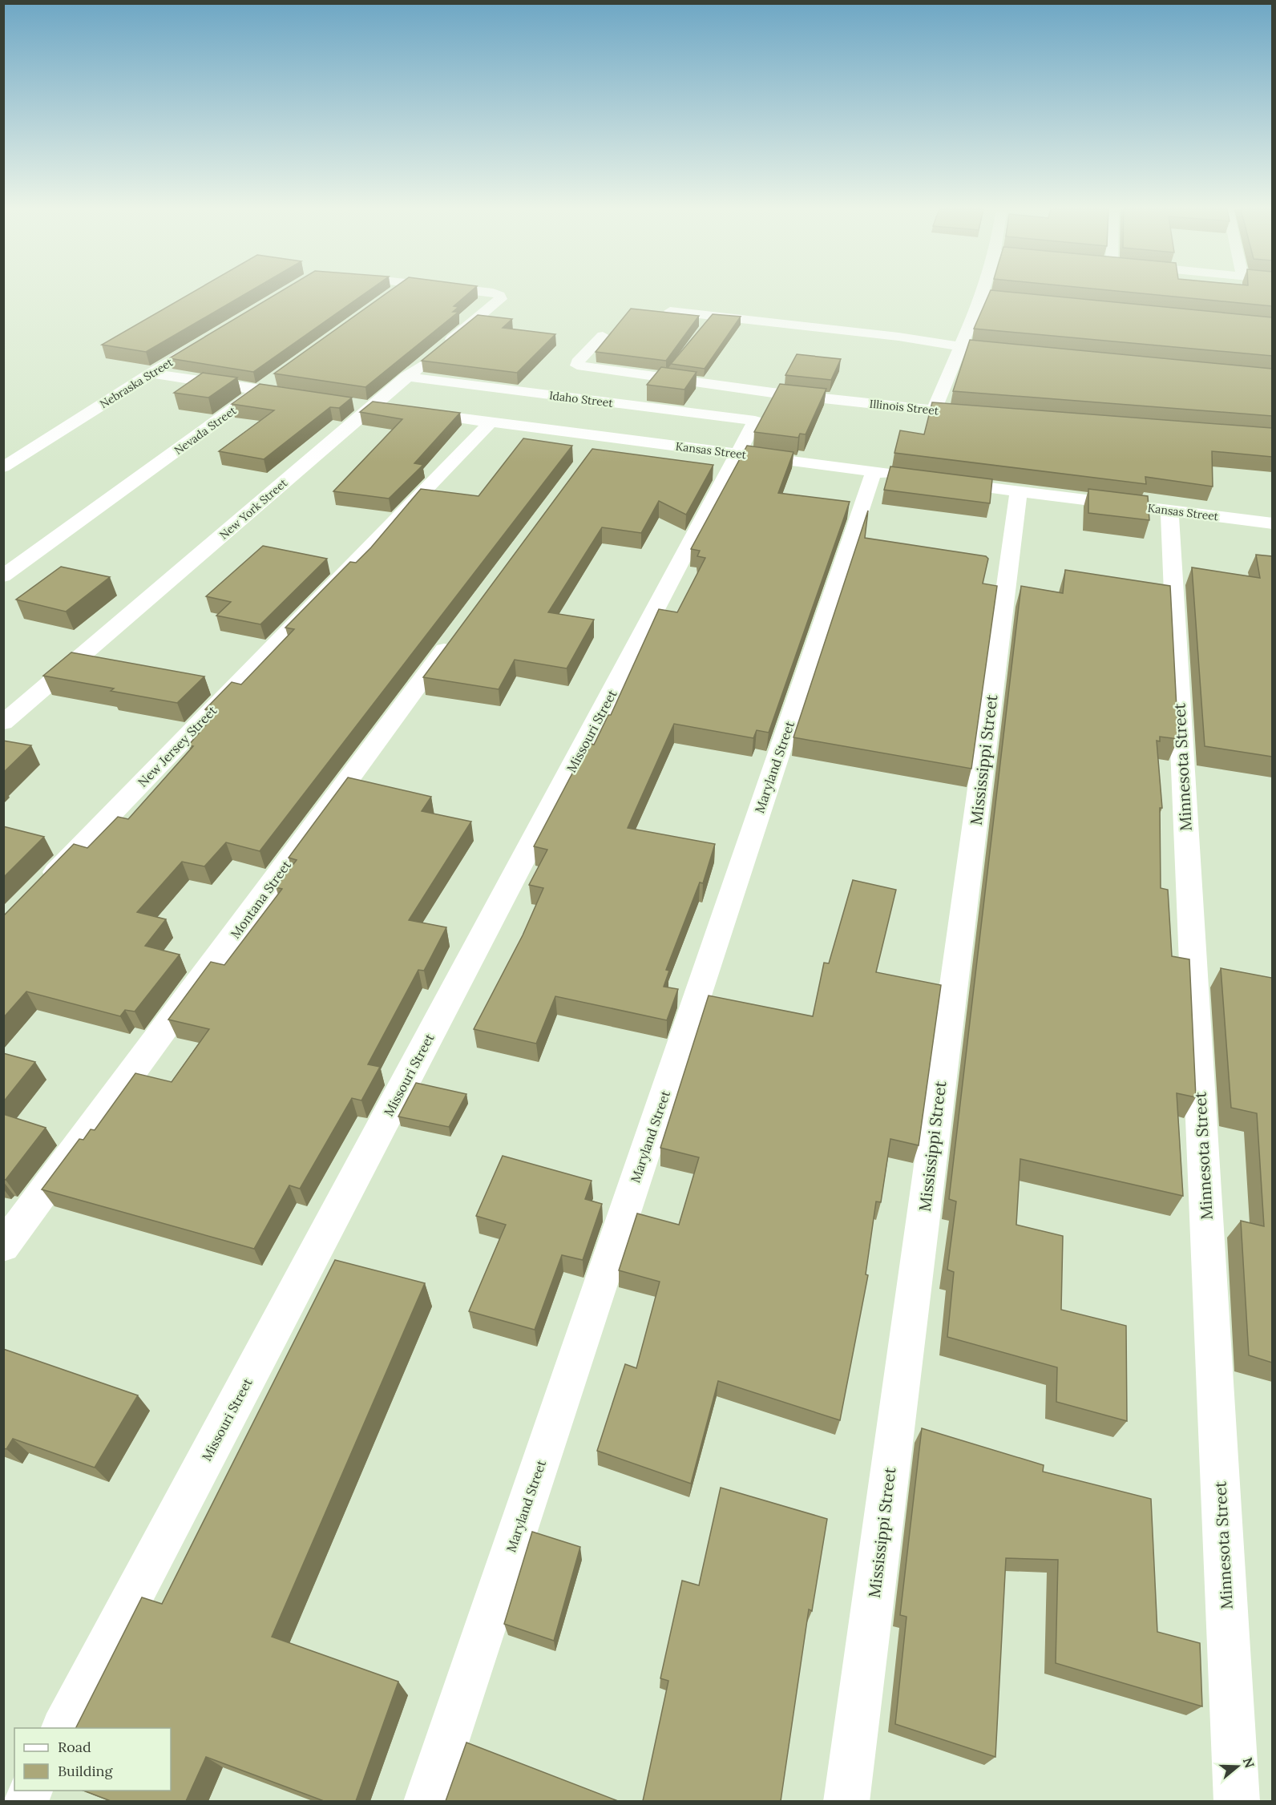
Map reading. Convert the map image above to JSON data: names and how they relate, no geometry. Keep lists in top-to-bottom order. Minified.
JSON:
{"streets":{"street":["Nebraska Street","Idaho Street","Illinois Street","Nevada Street","Kansas Street","New York Street","Missouri Street","New Jersey Street","Mississippi Street","Maryland Street","Minnesota Street","Montana Street"]},"crossings":[["Idaho Street","New York Street"],["Idaho Street","Missouri Street"],["Kansas Street","Missouri Street"],["Kansas Street","New Jersey Street"],["Kansas Street","Mississippi Street"],["Kansas Street","Maryland Street"],["Kansas Street","Minnesota Street"]],"legend":["Road","Building"],"north":"right"}
